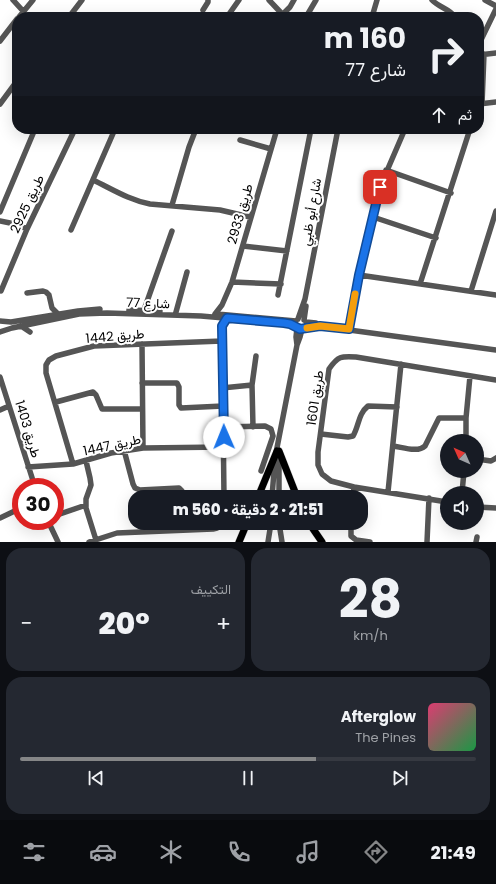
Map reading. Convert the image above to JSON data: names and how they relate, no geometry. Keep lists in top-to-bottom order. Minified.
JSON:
{"streets":{"street":["طريق 2925","شارع أبو ظبي","طريق 2933","شارع 77","طريق 1442","طريق 1601","طريق 1403","طريق 1447"]},"crossings":[["شارع أبو ظبي","شارع 77"],["طريق 2933","شارع 77"],["طريق 1442","طريق 1447"],["طريق 1403","طريق 1447"]],"north":"top left","page":{"turn":["160 m","شارع 77"],"then":"ثم","limit":"30","trip":"21:51 · 2 دقيقة · 560 m","tile":[["28","km/h"],"التكييف"],"heat":["−","20°","+"],"song":["Afterglow","The Pines"],"tabs":"21:49"}}
